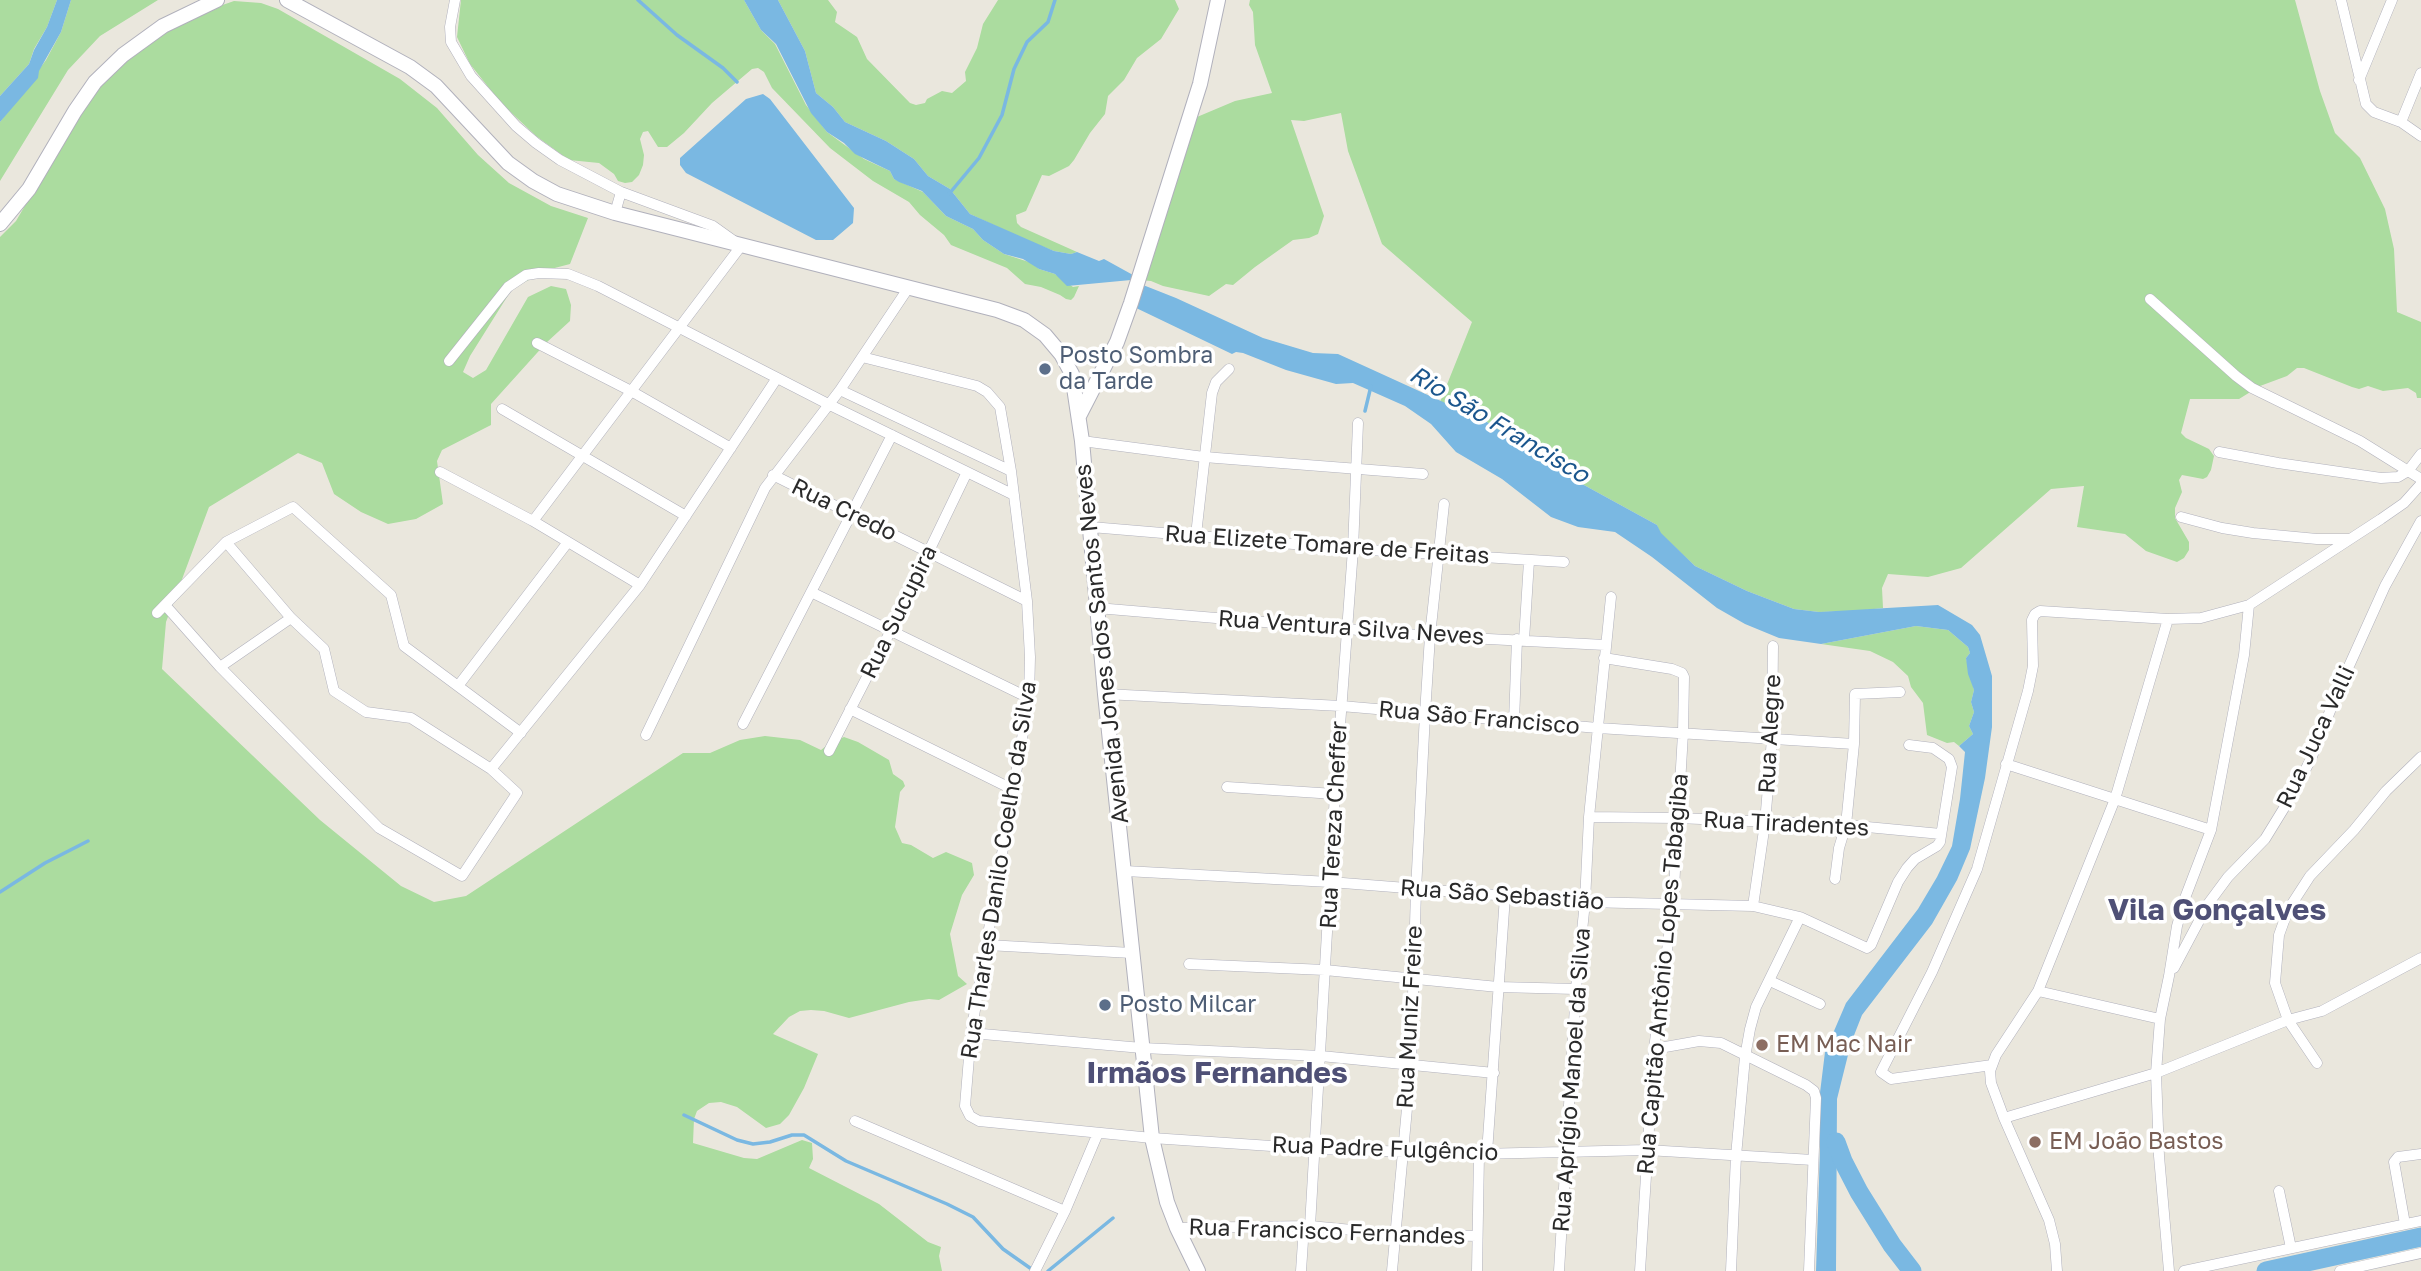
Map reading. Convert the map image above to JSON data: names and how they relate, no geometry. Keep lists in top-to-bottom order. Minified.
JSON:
{"streets":{"main road":["Avenida Jones dos Santos Neves"],"street":["Rua Credo","Rua Elizete Tomare de Freitas","Rua Sucupira","Rua Ventura Silva Neves","Rua São Francisco","Rua Alegre","Rua Juca Valli","Rua Tiradentes","Rua Tereza Cheffer","Rua Tharles Danilo Coelho da Silva","Rua São Sebastião","Rua Capitão Antônio Lopes Tabagiba","Rua Muniz Freire","Rua Aprígio Manoel da Silva","Rua Padre Fulgêncio","Rua Francisco Fernandes"]},"crossings":[["Rua Credo","Rua Sucupira"],["Rua Credo","Rua Tharles Danilo Coelho da Silva"],["Rua Elizete Tomare de Freitas","Avenida Jones dos Santos Neves"],["Rua Elizete Tomare de Freitas","Rua Tereza Cheffer"],["Rua Elizete Tomare de Freitas","Rua Muniz Freire"],["Rua Ventura Silva Neves","Avenida Jones dos Santos Neves"],["Rua Ventura Silva Neves","Rua Tereza Cheffer"],["Rua Ventura Silva Neves","Rua Muniz Freire"],["Rua Ventura Silva Neves","Rua Aprígio Manoel da Silva"],["Avenida Jones dos Santos Neves","Rua São Francisco"],["Avenida Jones dos Santos Neves","Rua São Sebastião"],["Avenida Jones dos Santos Neves","Rua Padre Fulgêncio"],["Avenida Jones dos Santos Neves","Rua Francisco Fernandes"],["Rua São Francisco","Rua Alegre"],["Rua São Francisco","Rua Tereza Cheffer"],["Rua São Francisco","Rua Capitão Antônio Lopes Tabagiba"],["Rua São Francisco","Rua Muniz Freire"],["Rua São Francisco","Rua Aprígio Manoel da Silva"],["Rua Alegre","Rua Tiradentes"],["Rua Alegre","Rua São Sebastião"],["Rua Tiradentes","Rua São Sebastião"],["Rua Tiradentes","Rua Capitão Antônio Lopes Tabagiba"],["Rua Tiradentes","Rua Aprígio Manoel da Silva"],["Rua Tereza Cheffer","Rua São Sebastião"],["Rua Tereza Cheffer","Rua Padre Fulgêncio"],["Rua Tereza Cheffer","Rua Francisco Fernandes"],["Rua Tharles Danilo Coelho da Silva","Rua Padre Fulgêncio"],["Rua São Sebastião","Rua Capitão Antônio Lopes Tabagiba"],["Rua São Sebastião","Rua Muniz Freire"],["Rua São Sebastião","Rua Aprígio Manoel da Silva"],["Rua Capitão Antônio Lopes Tabagiba","Rua Aprígio Manoel da Silva"],["Rua Capitão Antônio Lopes Tabagiba","Rua Padre Fulgêncio"],["Rua Muniz Freire","Rua Padre Fulgêncio"],["Rua Muniz Freire","Rua Francisco Fernandes"],["Rua Aprígio Manoel da Silva","Rua Padre Fulgêncio"]],"districts":["Vila Gonçalves","Irmãos Fernandes"],"water":["Rio São Francisco"],"places":["Posto Sombra da Tarde","Posto Milcar","EM Mac Nair","EM João Bastos"]}
